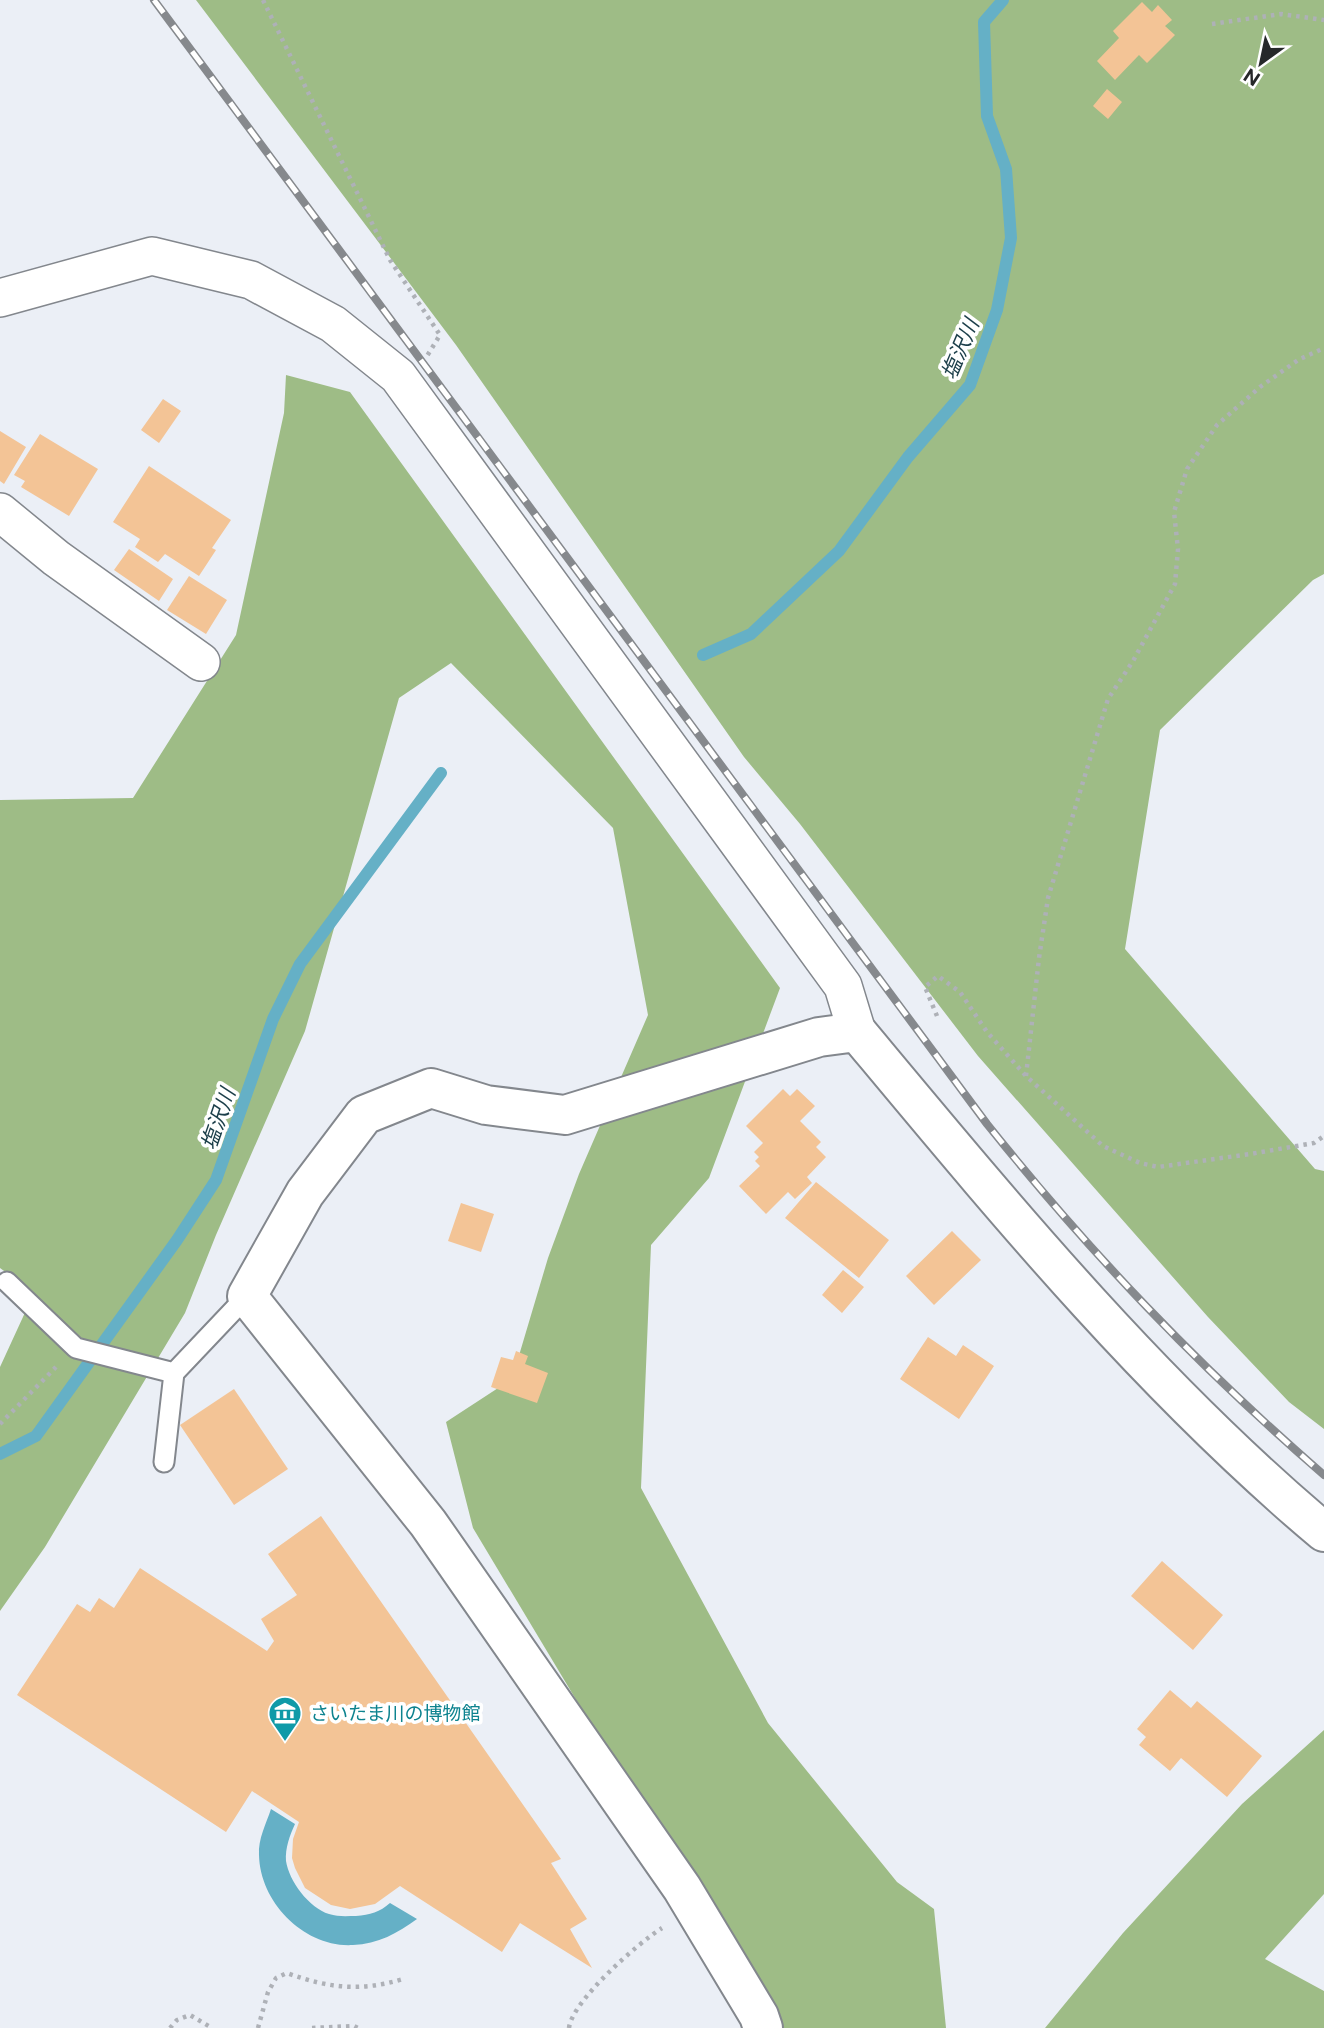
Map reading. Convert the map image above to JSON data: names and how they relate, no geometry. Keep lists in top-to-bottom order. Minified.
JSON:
{"water":["塩沢川"],"places":{"museum":["さいたま川の博物館"]},"north":"bottom left"}
